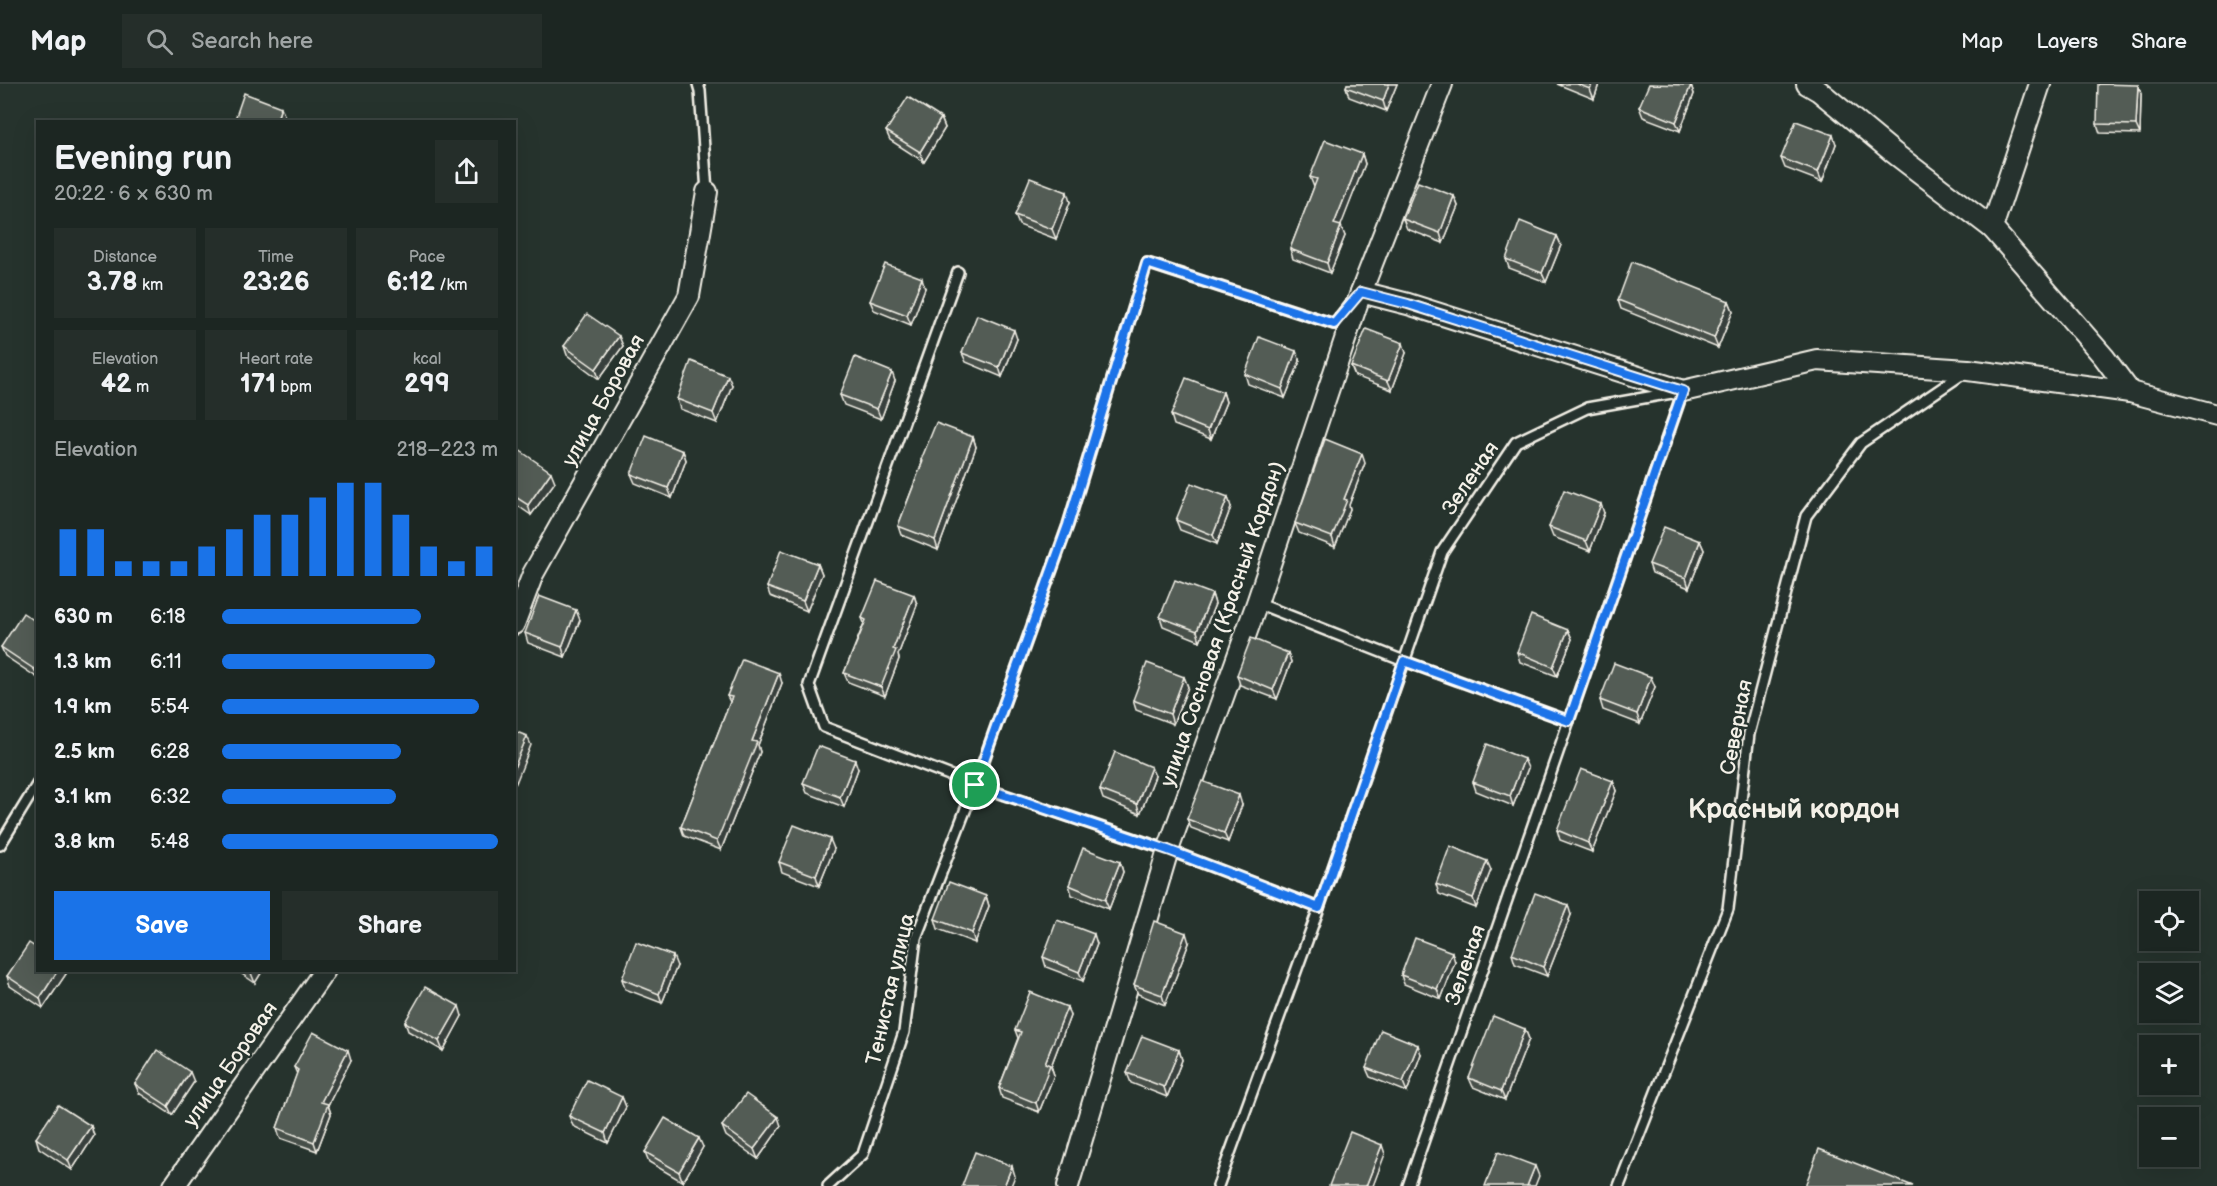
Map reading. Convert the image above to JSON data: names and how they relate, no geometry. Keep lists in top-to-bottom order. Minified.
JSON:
{"streets":{"street":["улица Боровая","улица Сосновая (Красный Кордон)"],"lane":["Зеленая","Северная","Тенистая улица"]},"crossings":[["улица Сосновая (Красный Кордон)","Тенистая улица"]],"districts":["Красный кордон"],"page":{"header":"Map","search":"Search here","nav":["Map","Layers","Share"],"heading":["Evening run","20:22 · 6 × 630 m"],"stats":[["Distance","3.78 km"],["Time","23:26"],["Pace","6:12 /km"],["Elevation","42 m"],["Heart rate","171 bpm"],["kcal","299"]],"chart":["Elevation","218–223 m"],"list":[{"name":"630 m","note":"6:18"},{"name":"1.3 km","note":"6:11"},{"name":"1.9 km","note":"5:54"},{"name":"2.5 km","note":"6:28"},{"name":"3.1 km","note":"6:32"},{"name":"3.8 km","note":"5:48"}],"buttons":["Save","Share"],"map_buttons":["+","−"]}}
